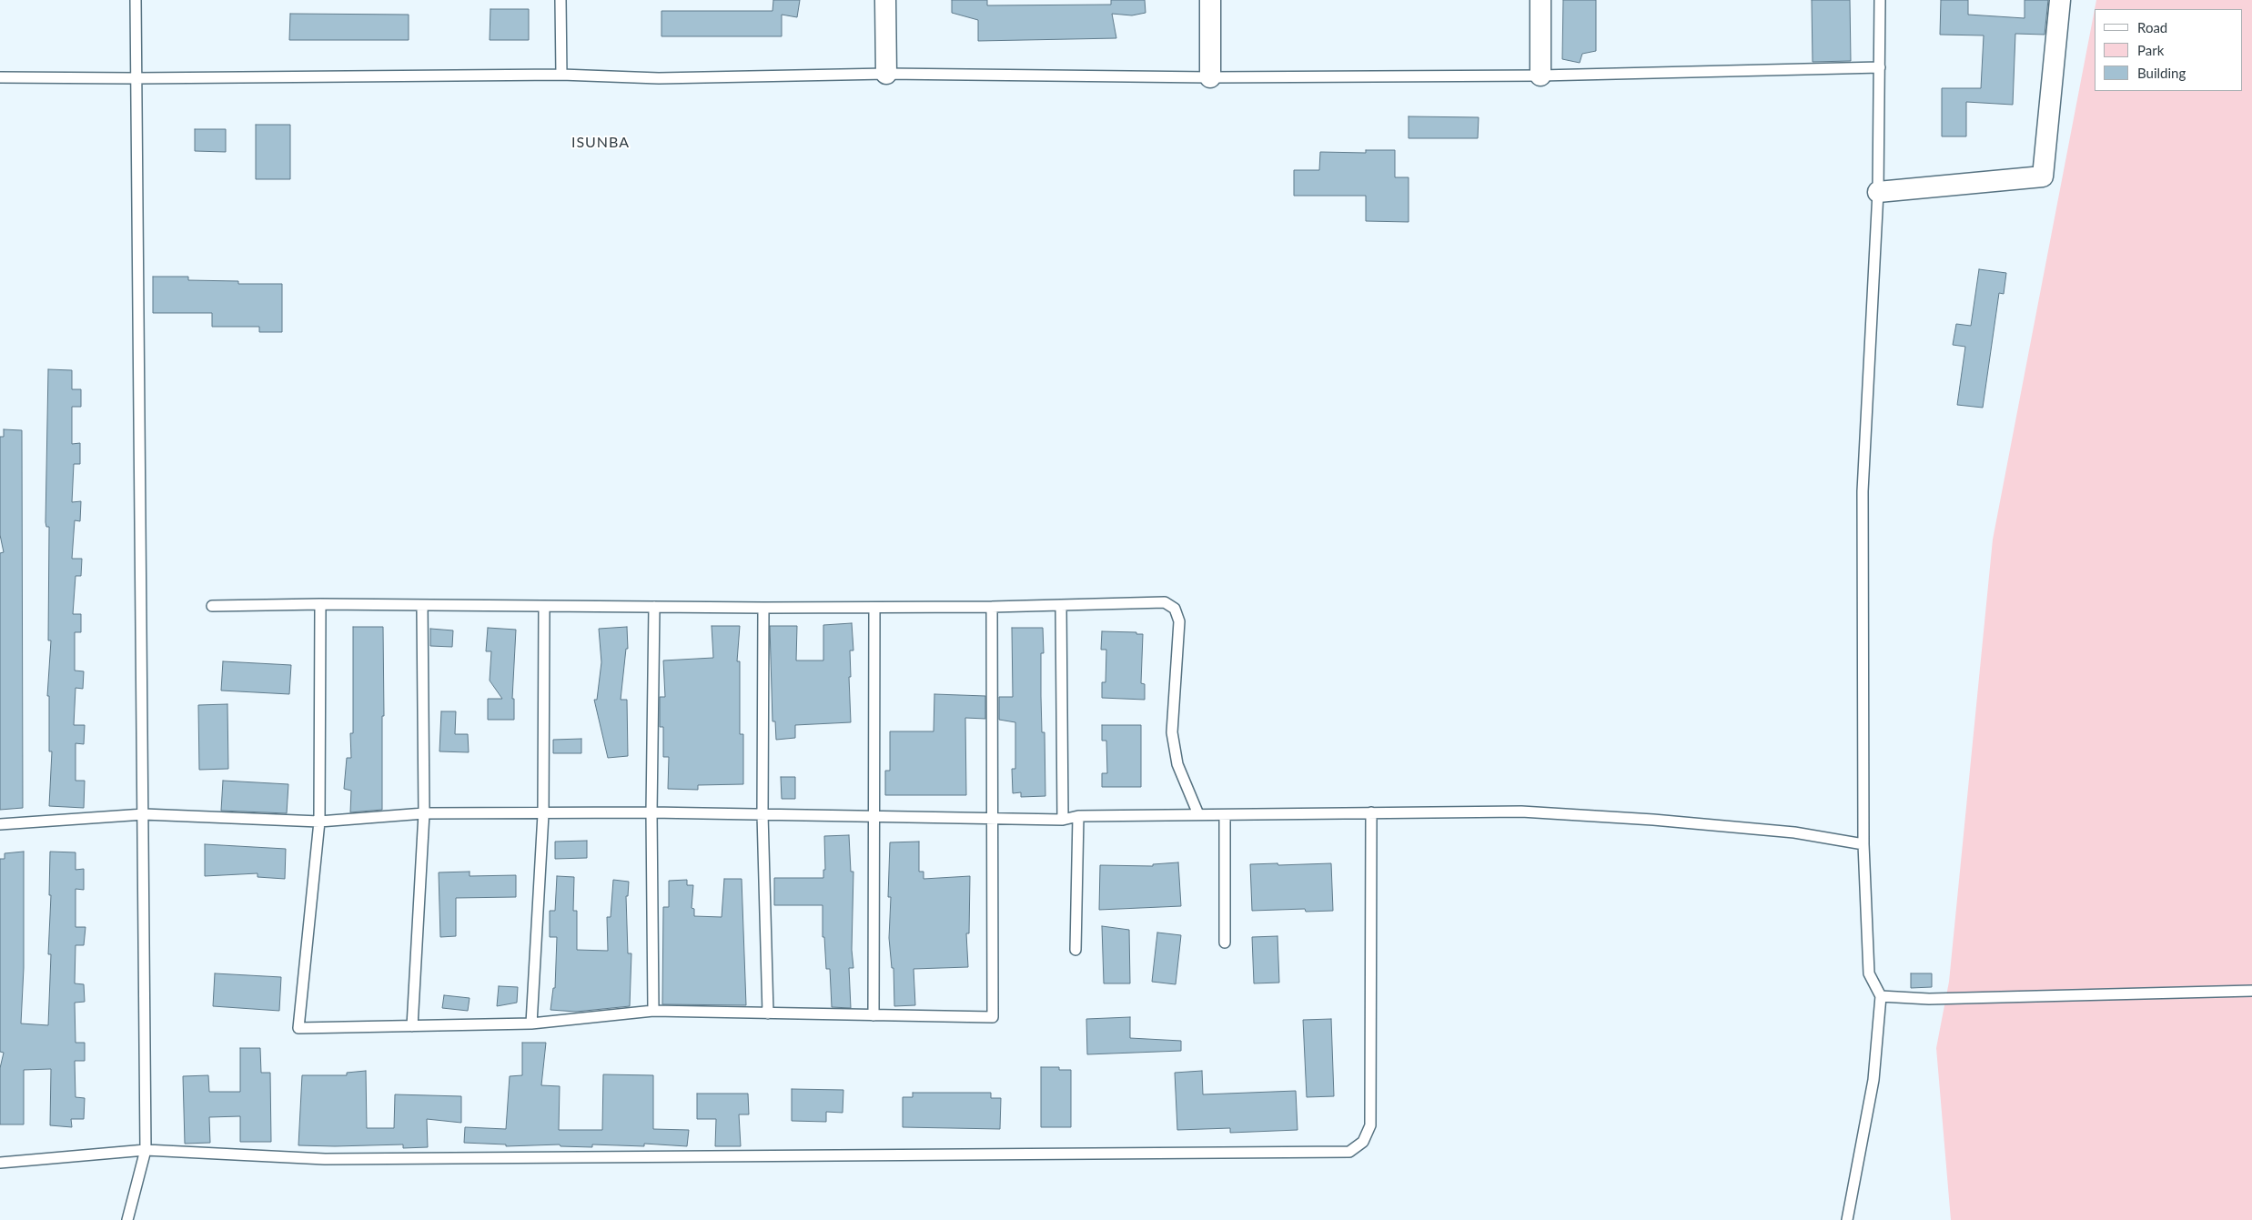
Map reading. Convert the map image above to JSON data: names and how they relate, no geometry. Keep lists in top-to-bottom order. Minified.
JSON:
{"districts":["ISUNBA"],"legend":["Road","Park","Building"]}
